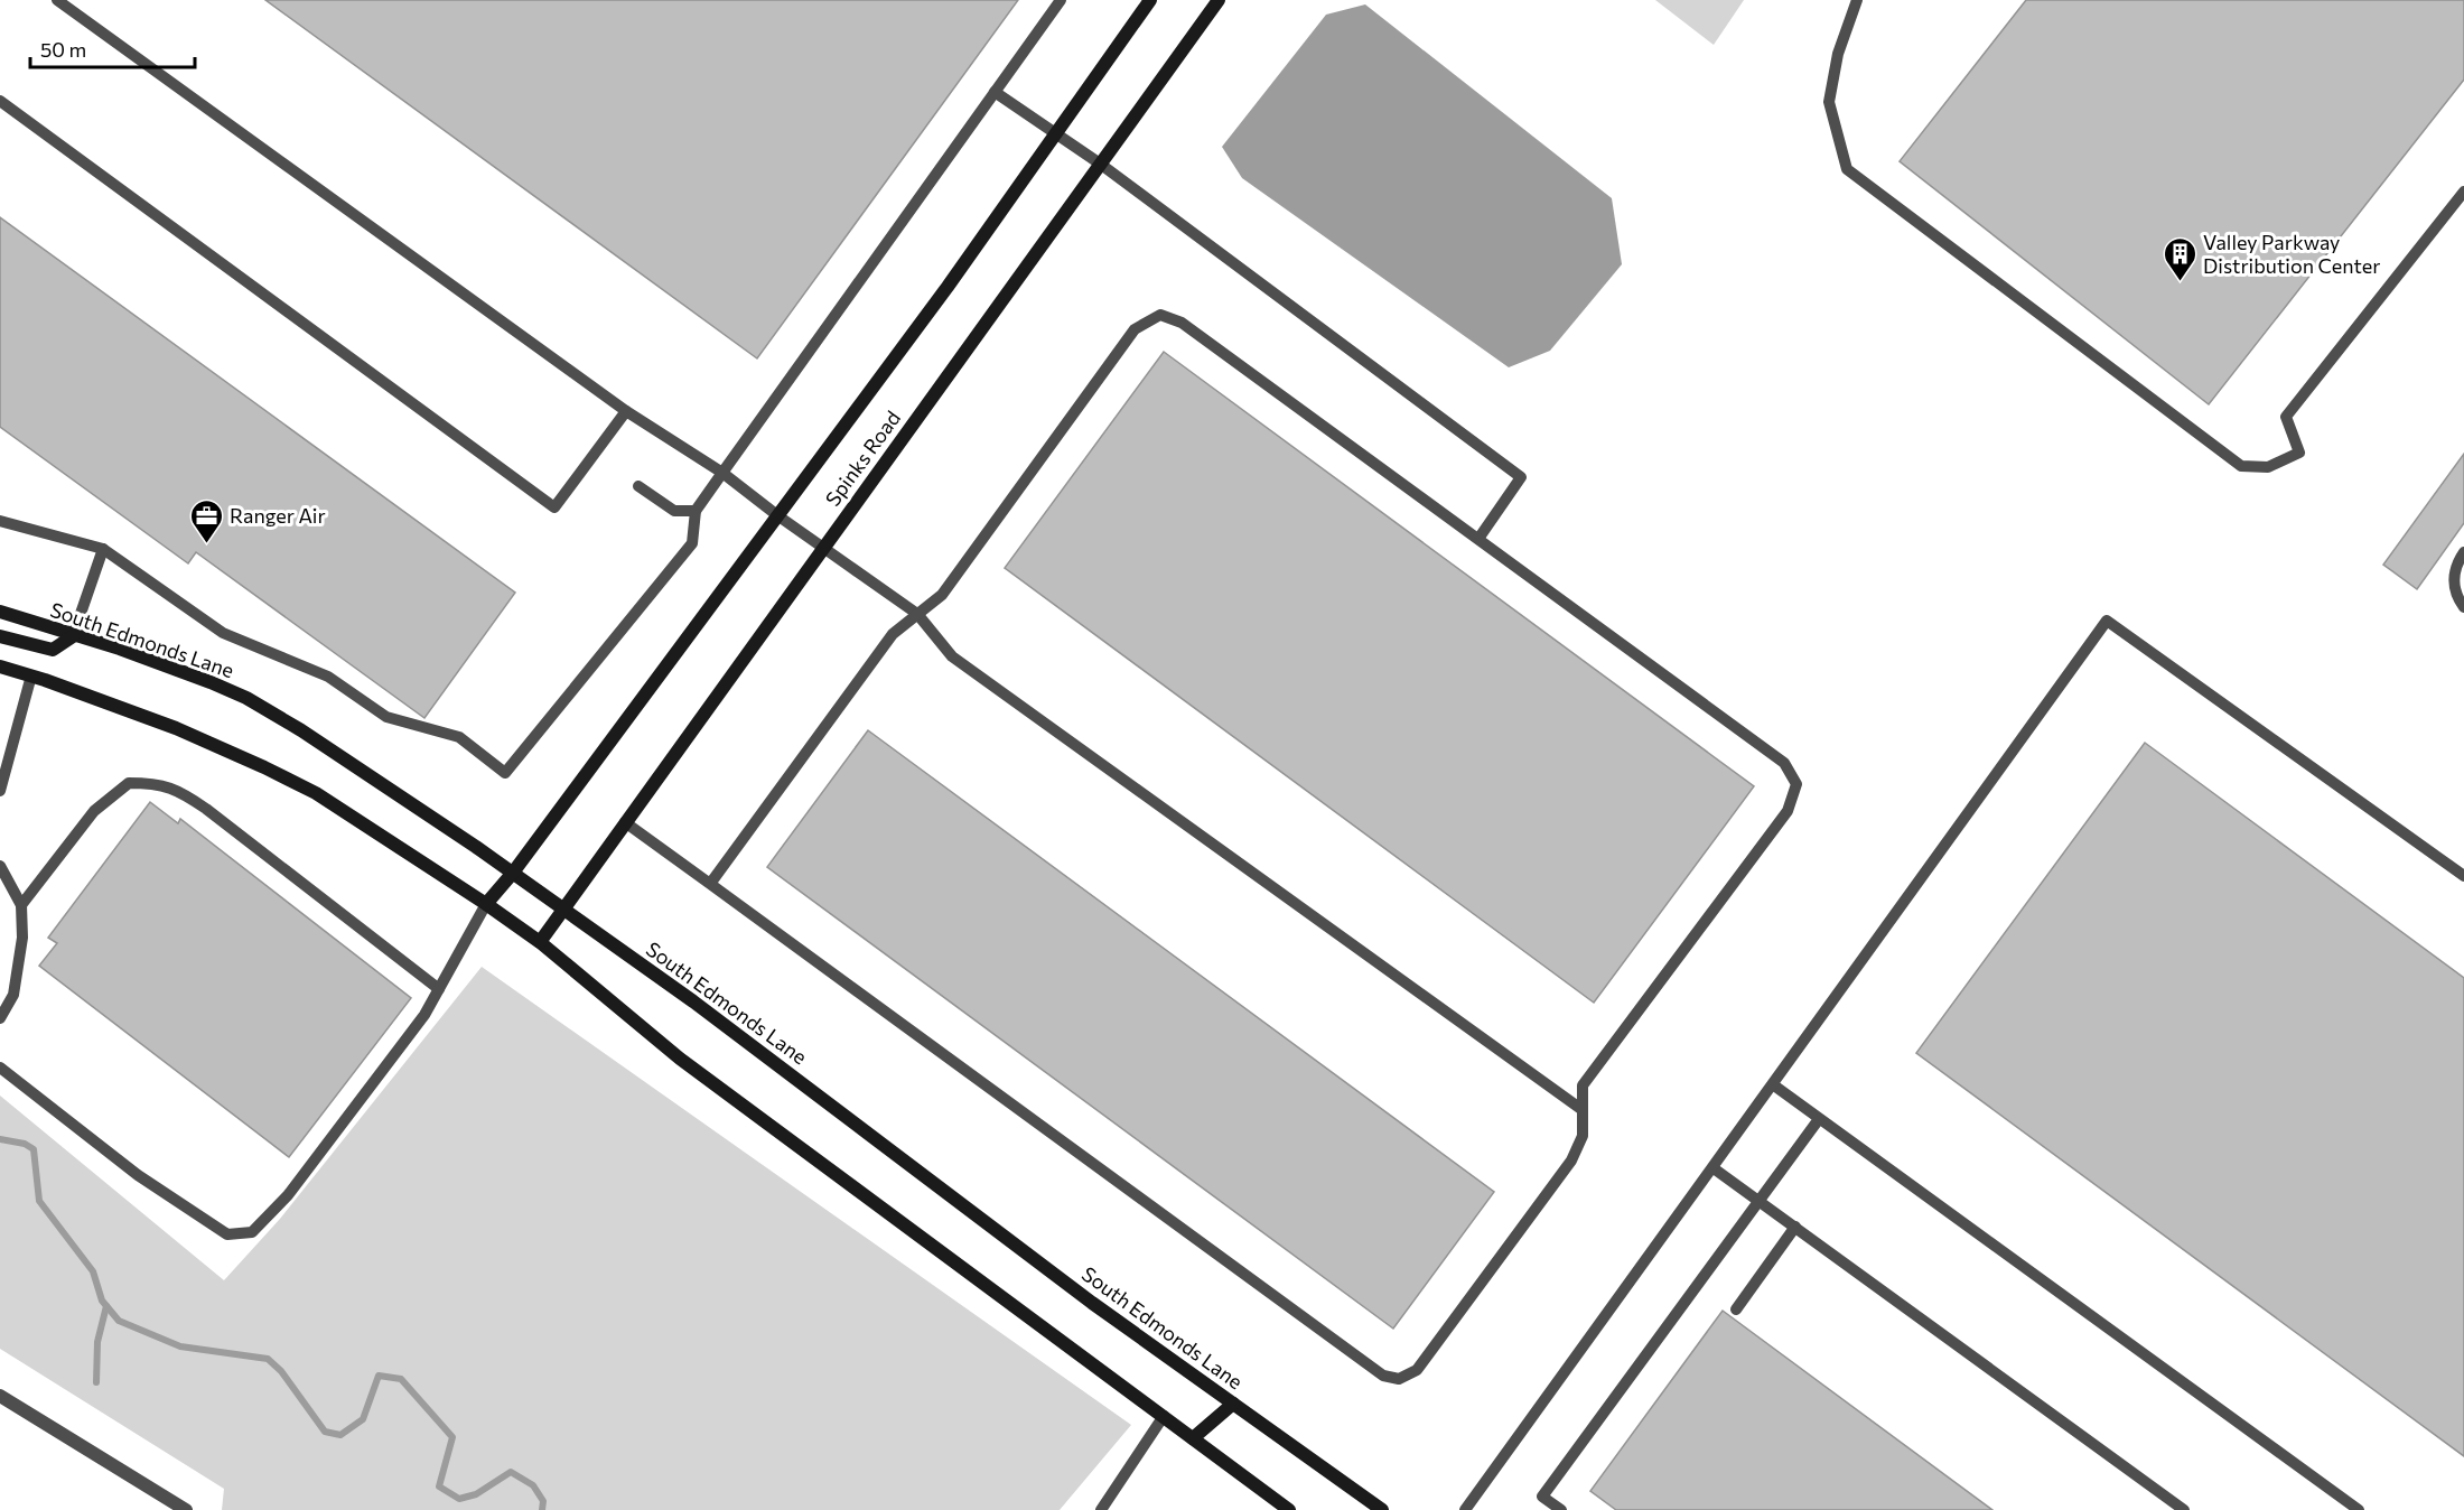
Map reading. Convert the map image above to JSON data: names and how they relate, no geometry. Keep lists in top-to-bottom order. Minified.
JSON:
{"streets":{"main road":["Spinks Road","South Edmonds Lane"]},"crossings":[["Spinks Road","South Edmonds Lane"]],"places":{"building":["Valley Parkway Distribution Center"],"office":["Ranger Air"]},"scale_bar":"50 m"}
